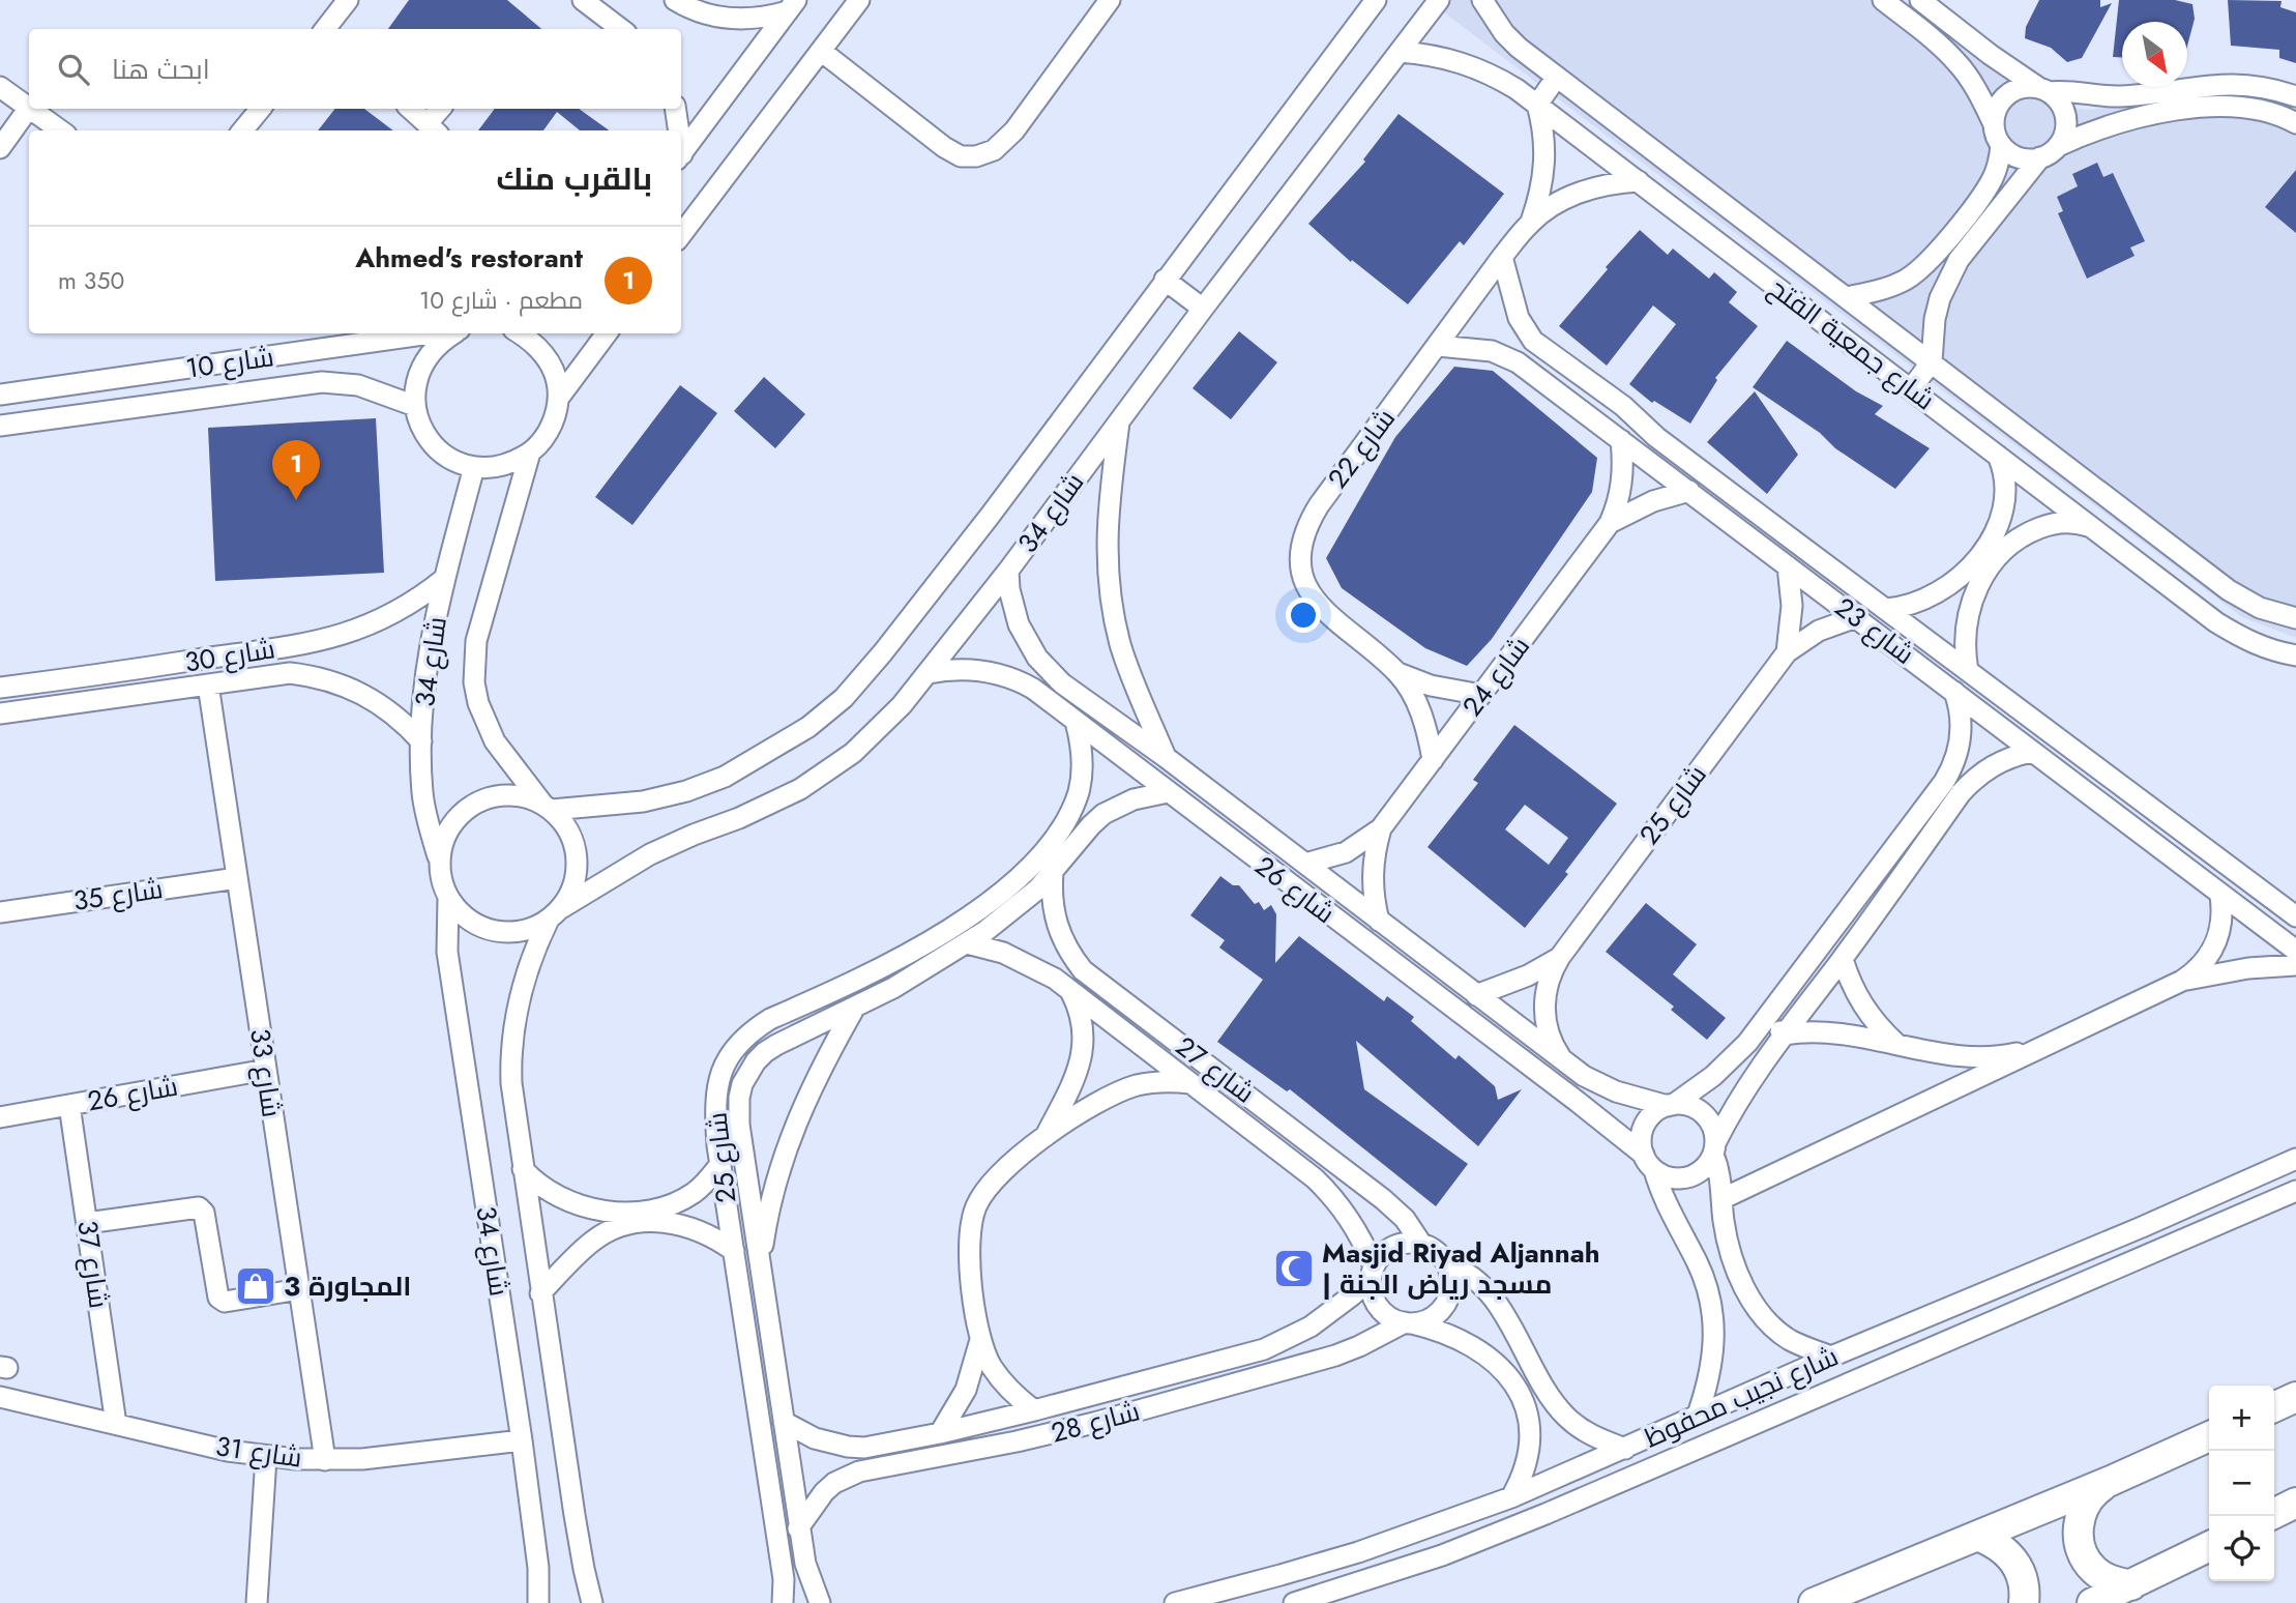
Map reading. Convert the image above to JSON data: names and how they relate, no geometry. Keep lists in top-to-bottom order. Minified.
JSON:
{"streets":{"street":["شارع جمعية الفتح","شارع 10","شارع 22","شارع 34","شارع 23","شارع 30","شارع 24","شارع 25","شارع 26","شارع 35","شارع 27","شارع 33","شارع 37","شارع نجيب محفوظ","شارع 28","شارع 31"]},"crossings":[["شارع جمعية الفتح","شارع 22"],["شارع جمعية الفتح","شارع 34"],["شارع 22","شارع 23"],["شارع 22","شارع 24"],["شارع 34","شارع 30"],["شارع 34","شارع 26"],["شارع 34","شارع 31"],["شارع 23","شارع 24"],["شارع 23","شارع 25"],["شارع 30","شارع 33"],["شارع 24","شارع 26"],["شارع 25","شارع 26"],["شارع 25","شارع 27"],["شارع 25","شارع 28"],["شارع 26","شارع 33"],["شارع 26","شارع 37"],["شارع 35","شارع 33"],["شارع 27","شارع 28"],["شارع 33","شارع 31"],["شارع 37","شارع 31"]],"places":{"mosque":["Masjid Riyad Aljannah | مسجد رياض الجنة"],"shop":["المجاورة 3"]},"north":"bottom right","page":{"search":"ابحث هنا","heading":"بالقرب منك","list":[{"mark":"1","name":"Ahmed's restorant","note":"مطعم · شارع 10","value":"350 m"}],"pins":"1","map_buttons":["+","−"]}}
